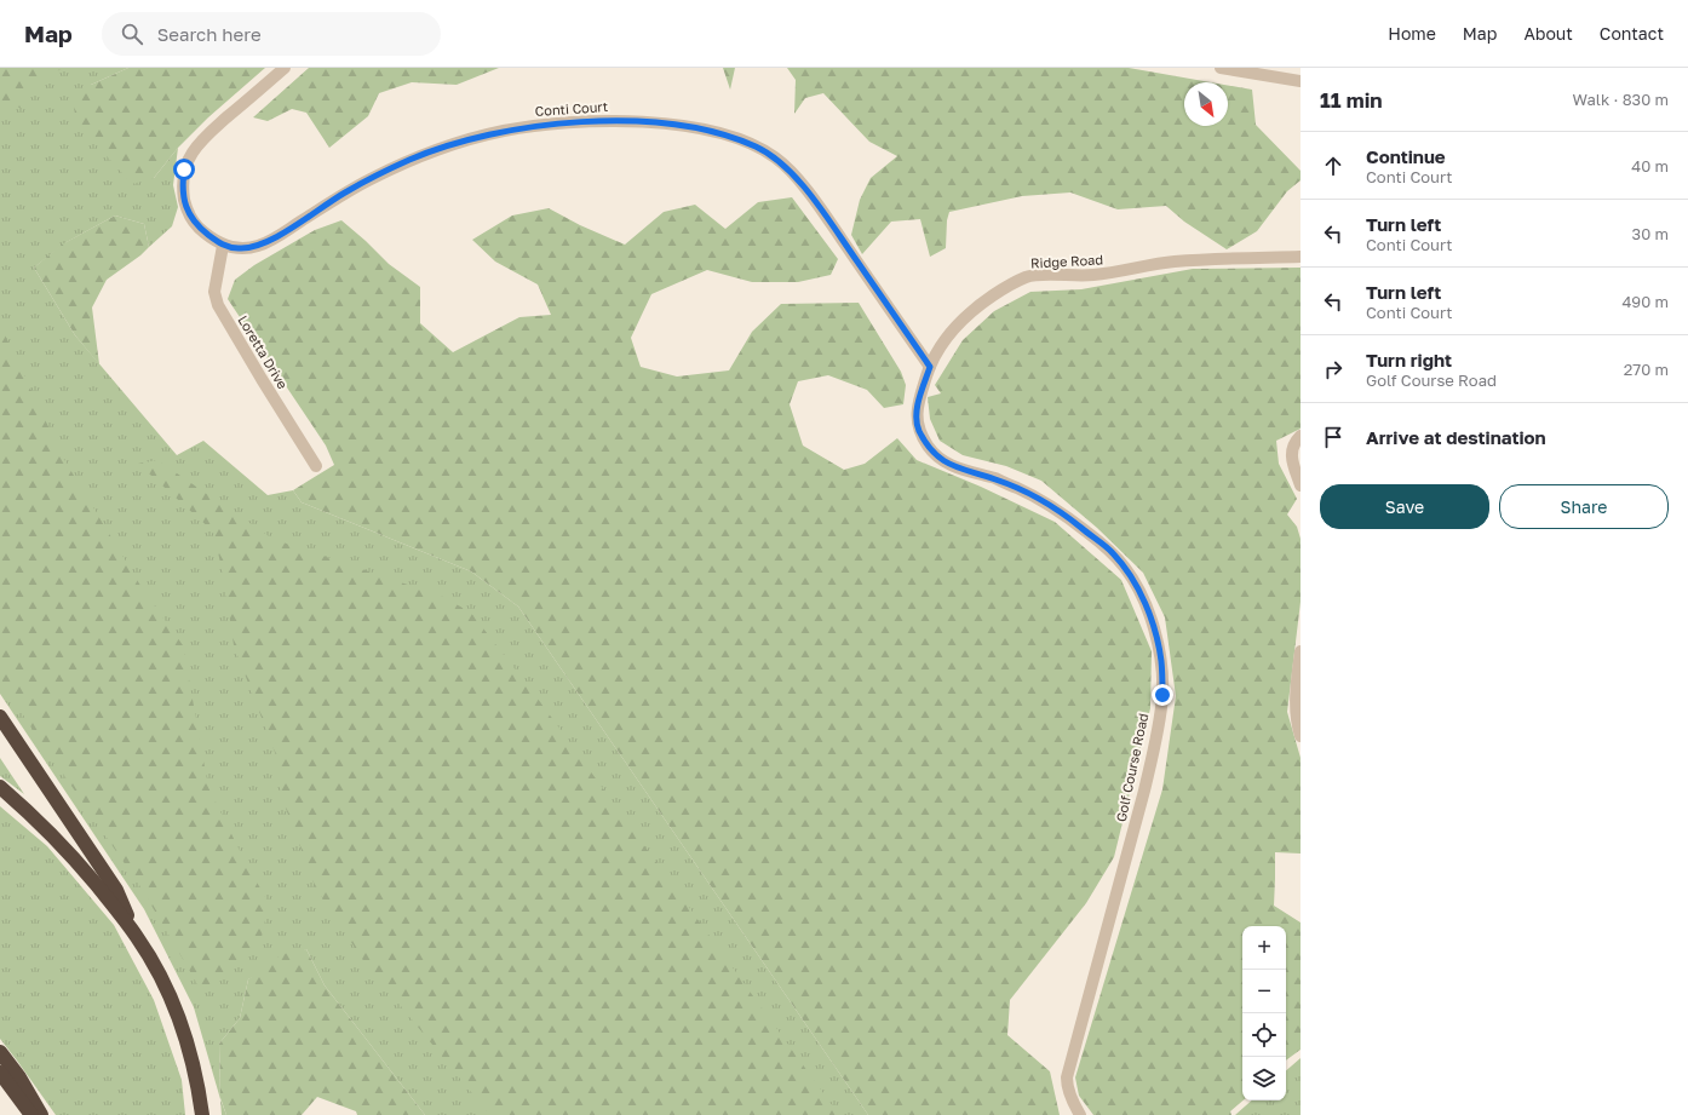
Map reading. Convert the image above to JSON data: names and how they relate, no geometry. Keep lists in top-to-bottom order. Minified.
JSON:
{"streets":{"street":["Conti Court","Ridge Road","Loretta Drive","Golf Course Road"]},"crossings":[["Conti Court","Ridge Road"],["Conti Court","Loretta Drive"],["Conti Court","Golf Course Road"],["Ridge Road","Golf Course Road"]],"north":"bottom right","page":{"header":"Map","search":"Search here","nav":["Home","Map","About","Contact"],"heading":["11 min","Walk · 830 m"],"list":[["Continue","Conti Court","40 m"],["Turn left","Conti Court","30 m"],["Turn left","Conti Court","490 m"],["Turn right","Golf Course Road","270 m"],"Arrive at destination"],"buttons":["Save","Share"],"map_buttons":["+","−"]}}
